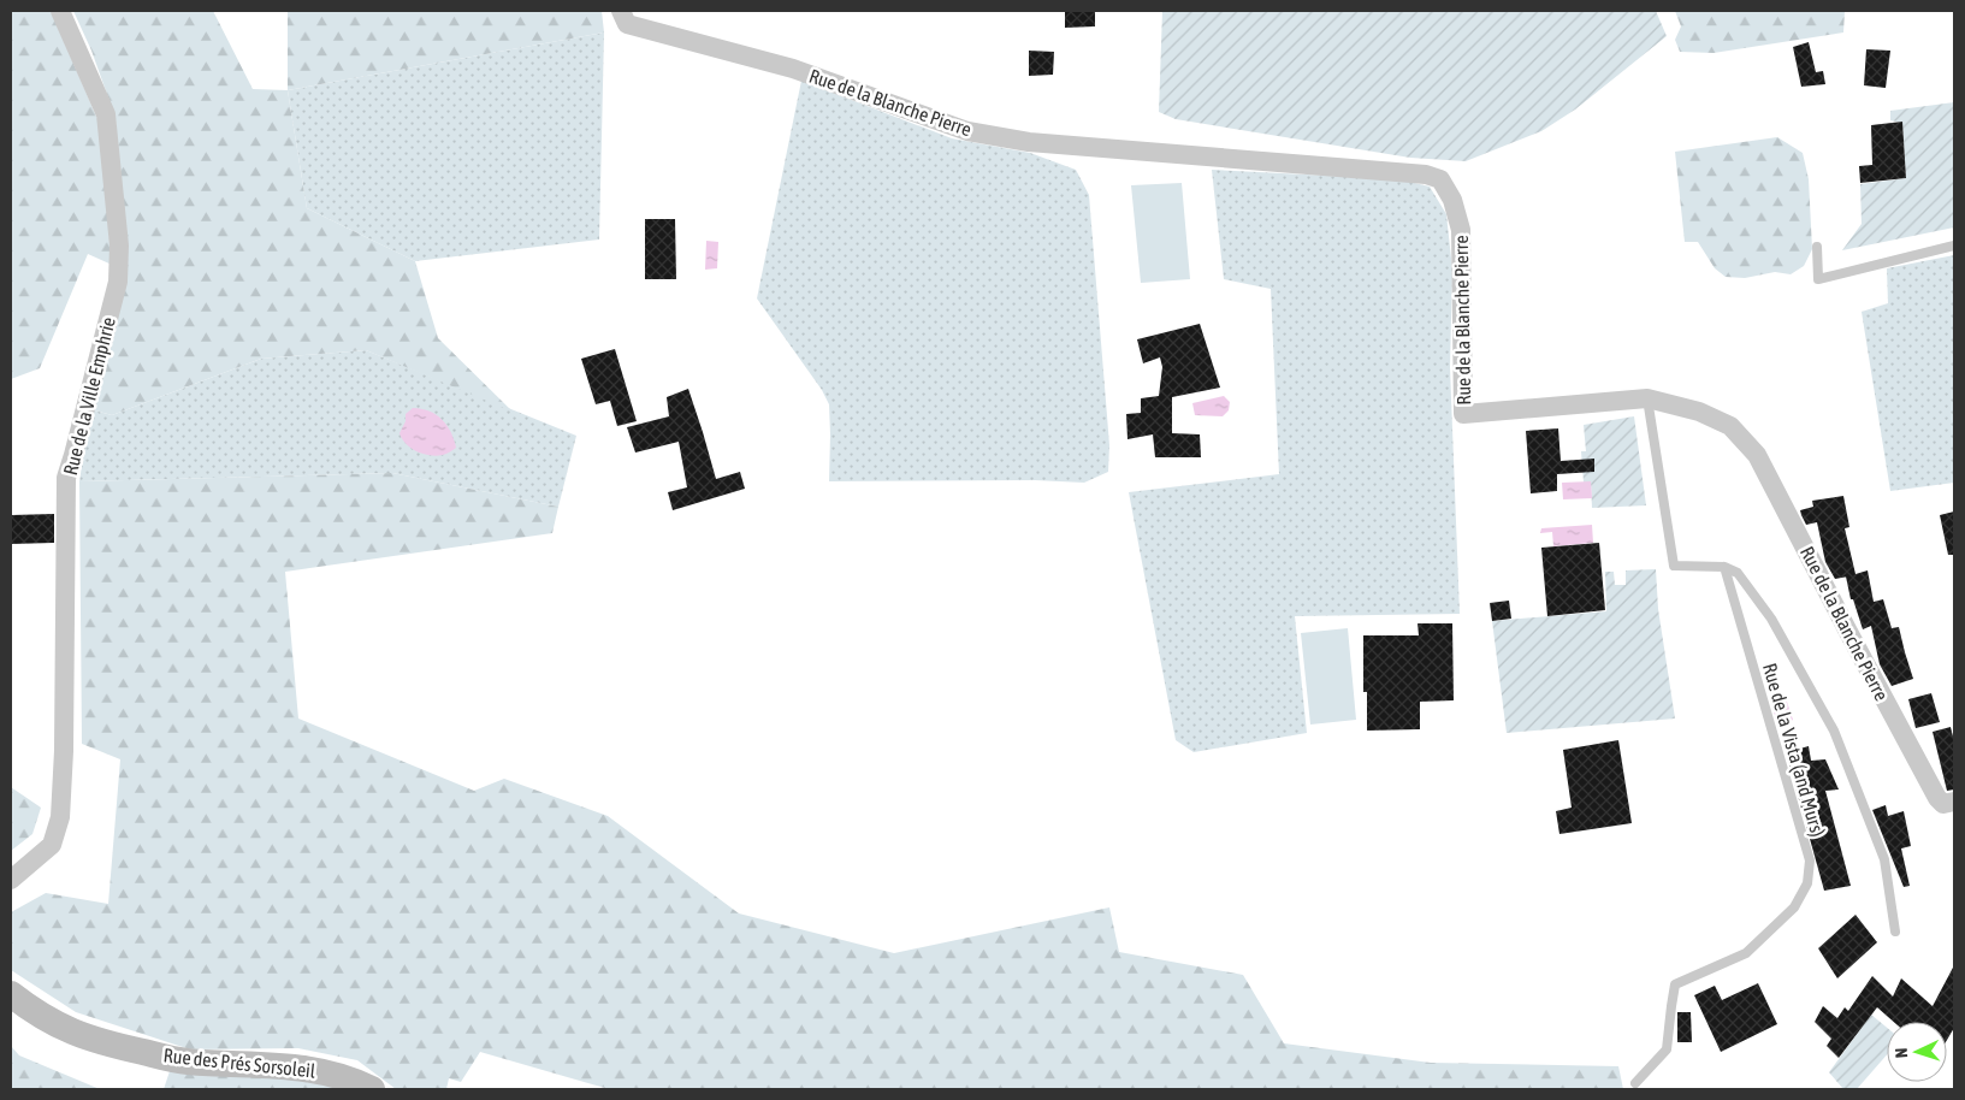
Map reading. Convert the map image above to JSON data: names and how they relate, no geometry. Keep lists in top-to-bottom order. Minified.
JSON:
{"streets":{"main road":["Rue des Prés Sorsoleil"],"street":["Rue de la Blanche Pierre","Rue de la Ville Emphrie"],"lane":["Rue de la Vista (and Murs)"]},"north":"left"}
